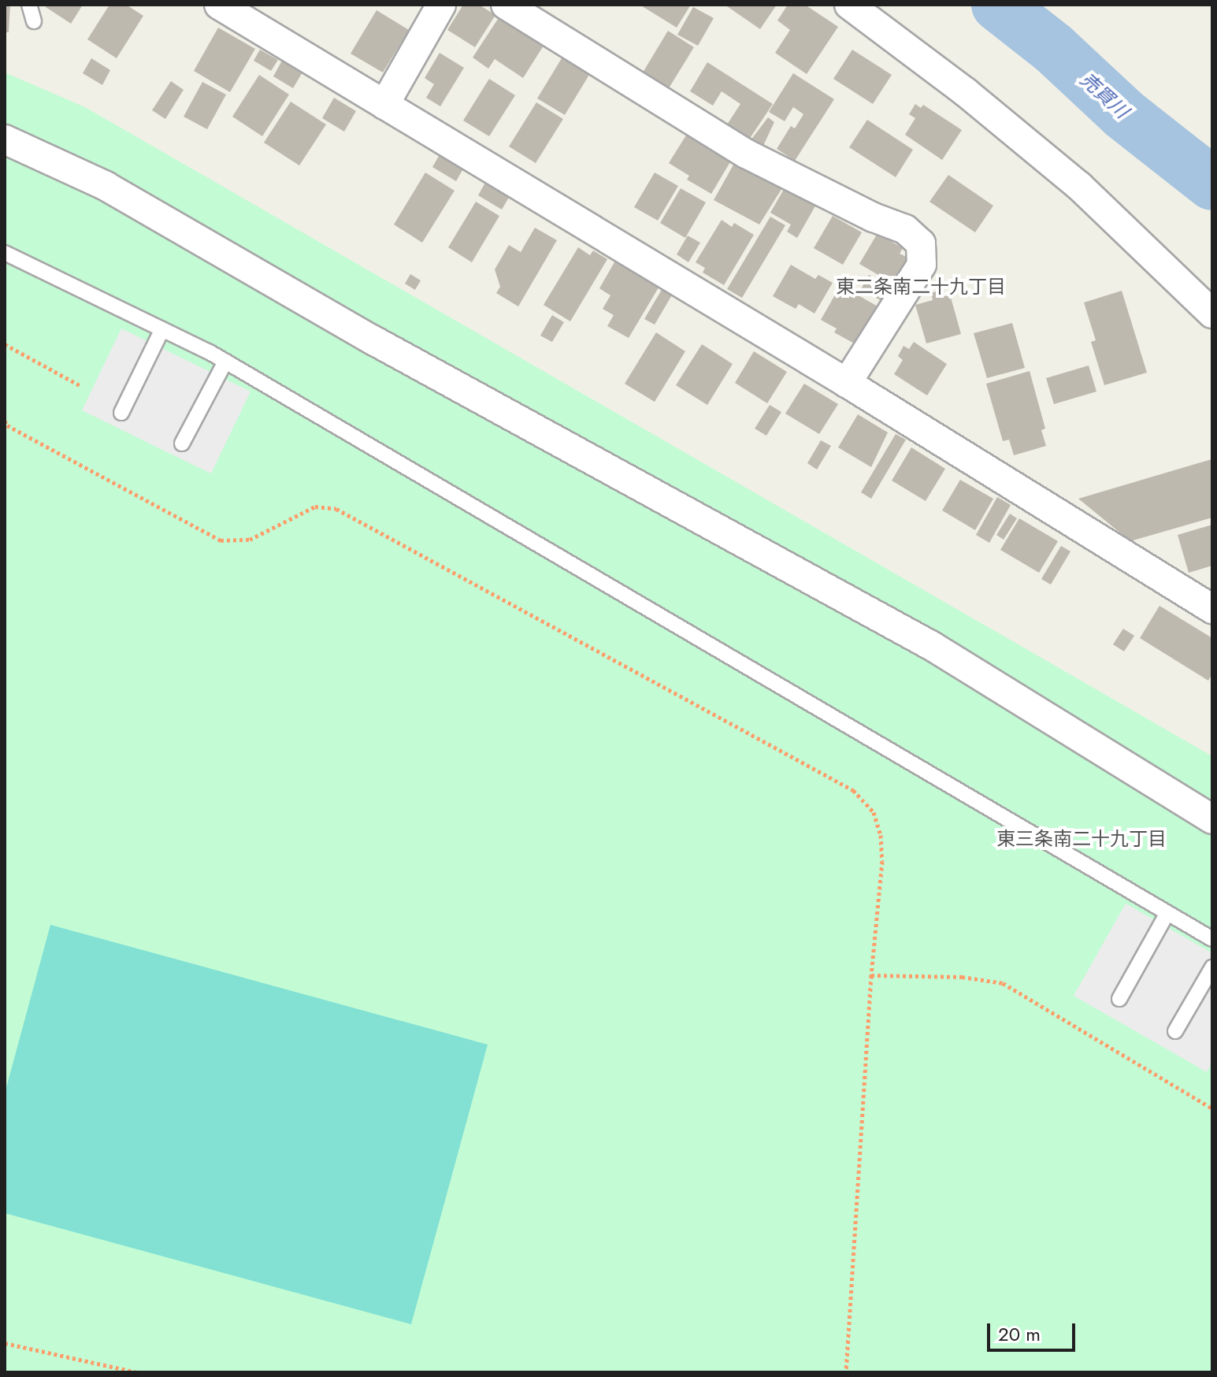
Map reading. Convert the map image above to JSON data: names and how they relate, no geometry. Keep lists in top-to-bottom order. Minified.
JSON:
{"districts":["東二条南二十九丁目","東三条南二十九丁目"],"water":["売買川"],"scale_bar":"20 m"}
